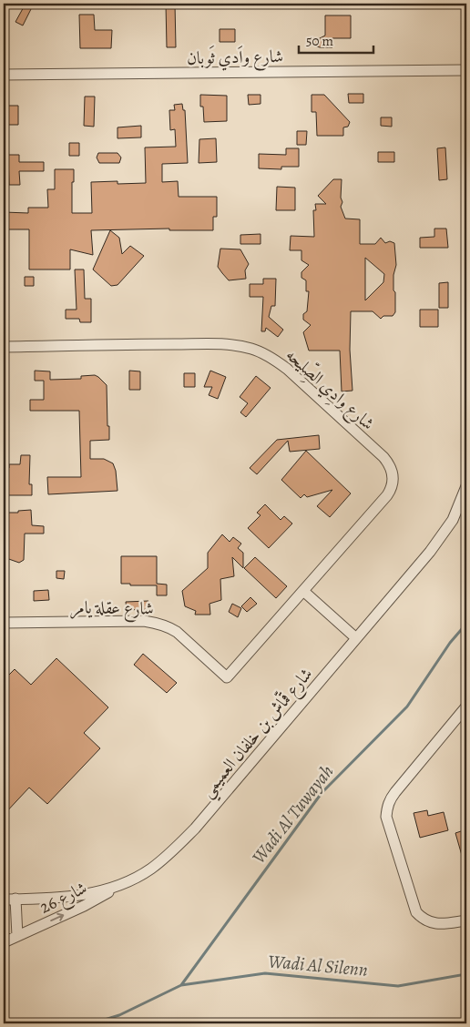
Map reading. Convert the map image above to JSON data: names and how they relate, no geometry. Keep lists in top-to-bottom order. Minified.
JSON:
{"streets":{"street":["شارع واَدي ثَوبان","شارع وادِي الصِّليحه","شارع عقلة يامر","شارع قمّاش بن خلفان العميمي","شارع 26"]},"crossings":[["شارع وادِي الصِّليحه","شارع عقلة يامر"],["شارع قمّاش بن خلفان العميمي","شارع 26"]],"one_way":["شارع 26"],"water":["Wadi Al Tuwayah","Wadi Al Silenn"],"scale_bar":"50 m"}
